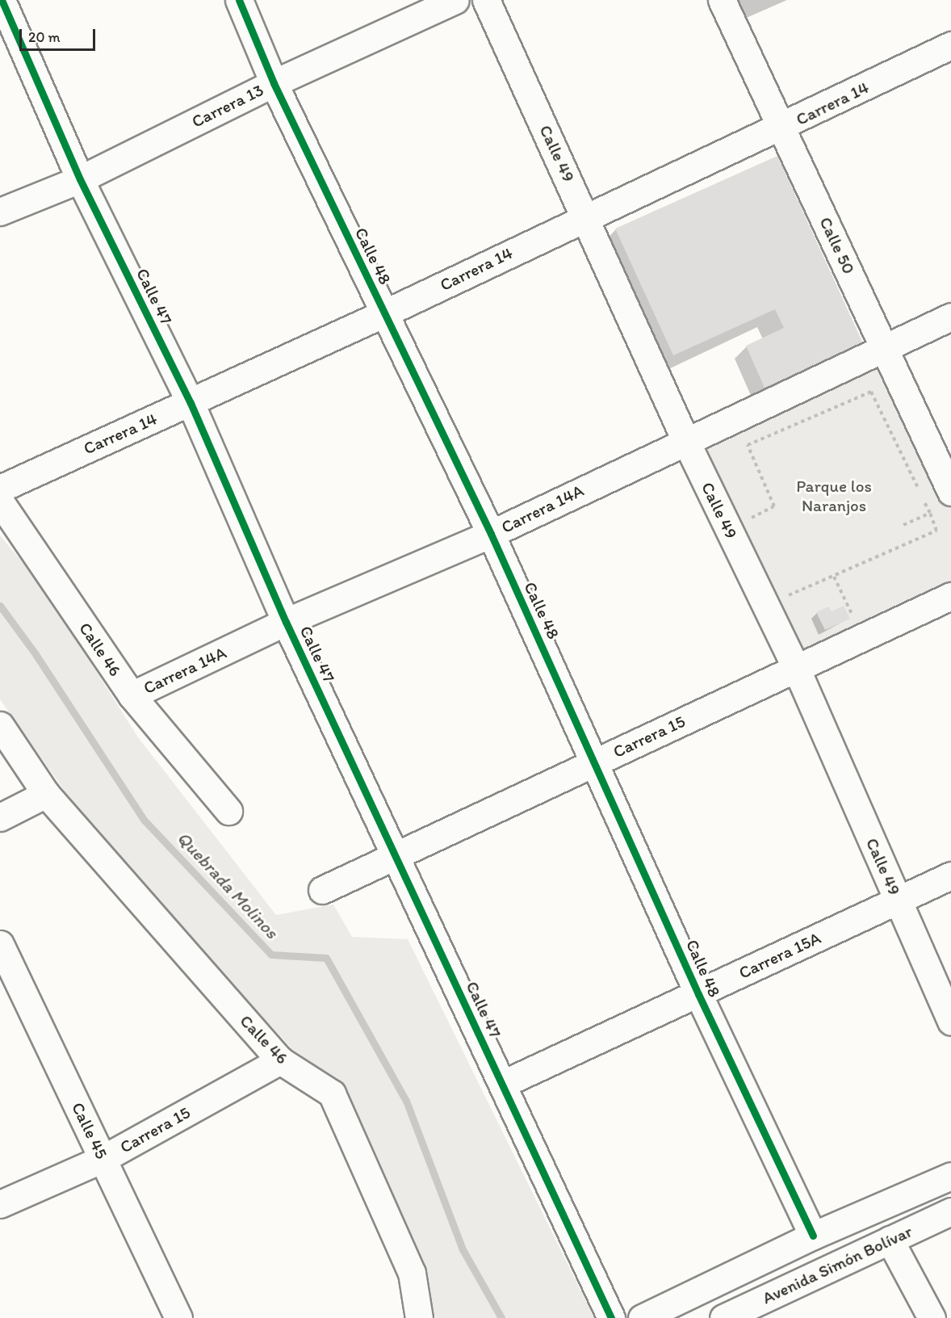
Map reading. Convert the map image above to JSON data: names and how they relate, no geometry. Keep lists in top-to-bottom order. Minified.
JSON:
{"streets":{"street":["Carrera 14","Carrera 13","Calle 49","Calle 50","Calle 48","Calle 47","Carrera 14A","Calle 46","Carrera 15","Carrera 15A","Calle 45","Avenida Simón Bolívar"]},"crossings":[["Carrera 14","Calle 49"],["Carrera 14","Calle 50"],["Carrera 14","Calle 48"],["Carrera 14","Calle 47"],["Carrera 13","Calle 48"],["Carrera 13","Calle 47"],["Calle 49","Carrera 14A"],["Calle 49","Carrera 15"],["Calle 49","Carrera 15A"],["Calle 50","Carrera 14A"],["Calle 48","Carrera 14A"],["Calle 48","Carrera 15"],["Calle 48","Carrera 15A"],["Calle 48","Avenida Simón Bolívar"],["Calle 47","Carrera 14A"],["Calle 47","Carrera 15"],["Calle 47","Carrera 15A"],["Carrera 14A","Calle 46"],["Calle 46","Carrera 15"],["Carrera 15","Calle 45"]],"water":["Quebrada Molinos"],"parks":["Parque los Naranjos"],"scale_bar":"20 m"}
